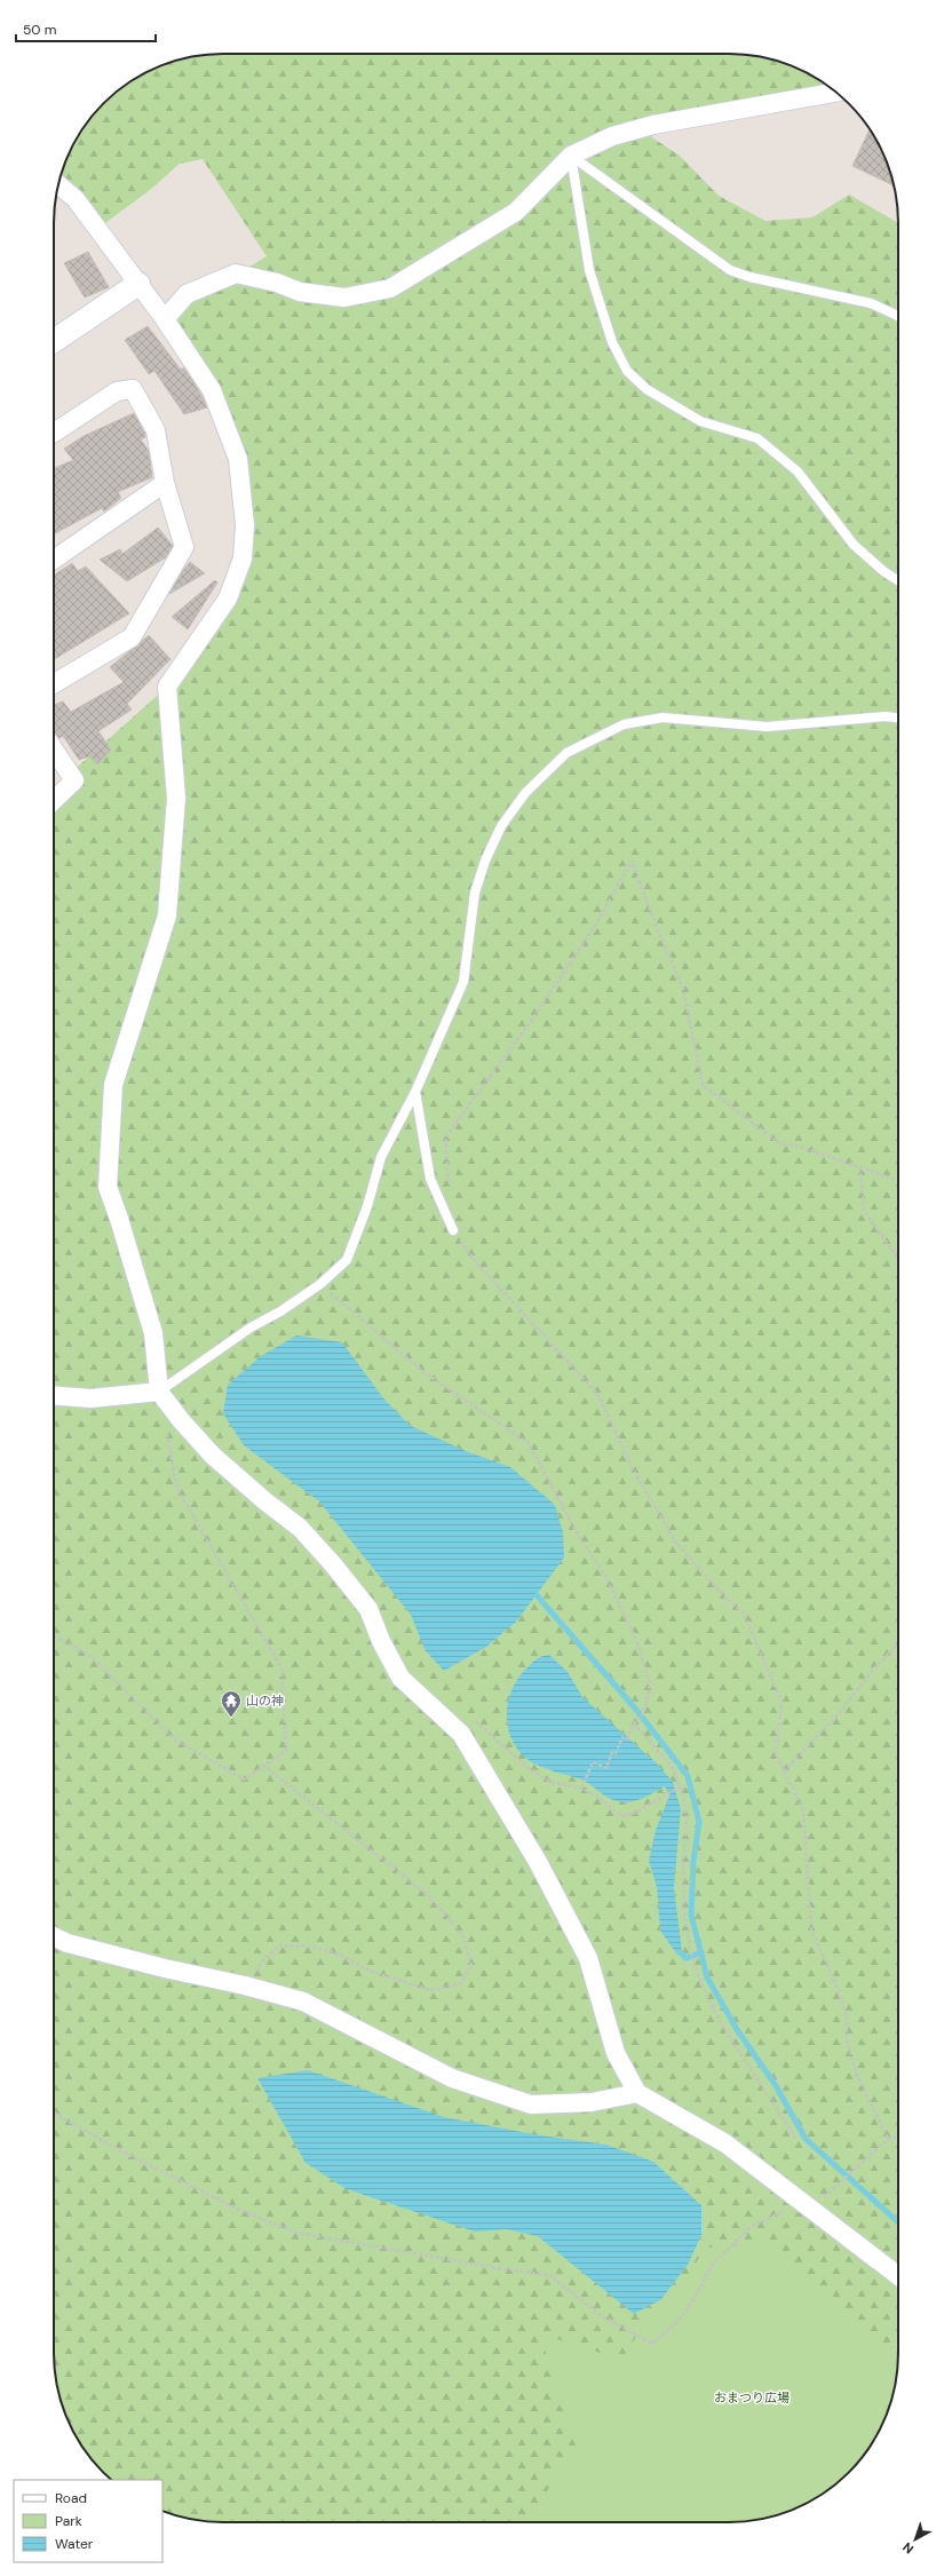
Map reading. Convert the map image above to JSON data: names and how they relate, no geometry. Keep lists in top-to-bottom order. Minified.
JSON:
{"parks":["おまつり広場"],"places":{"temple":["山の神"]},"legend":["Road","Park","Water"],"scale_bar":"50 m","north":"bottom left"}
